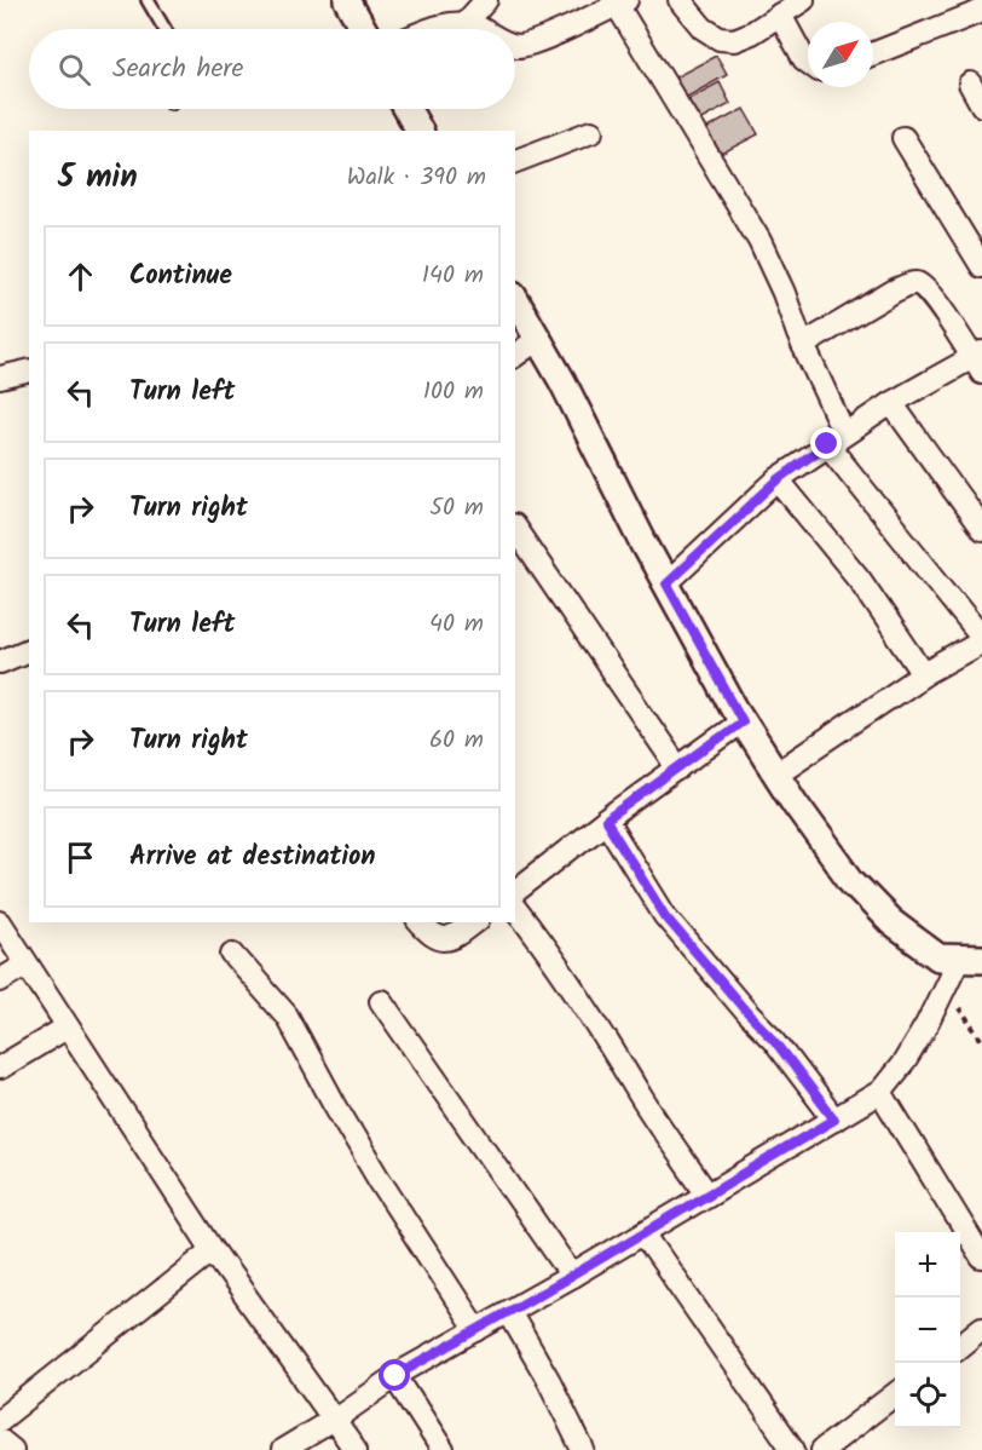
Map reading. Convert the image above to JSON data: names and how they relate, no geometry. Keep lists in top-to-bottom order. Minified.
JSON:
{"north":"top right","page":{"search":"Search here","heading":["5 min","Walk · 390 m"],"list":[["Continue","140 m"],["Turn left","100 m"],["Turn right","50 m"],["Turn left","40 m"],["Turn right","60 m"],"Arrive at destination"],"map_buttons":["+","−"]}}
